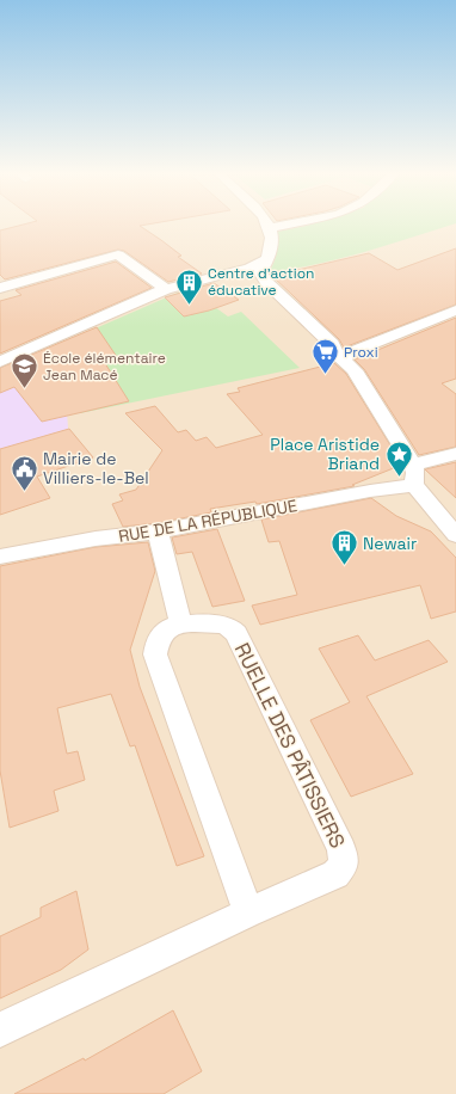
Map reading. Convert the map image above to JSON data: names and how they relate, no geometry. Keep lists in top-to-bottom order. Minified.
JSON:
{"streets":{"street":["RUE DE LA RÉPUBLIQUE","RUELLE DES PÂTISSIERS"]},"places":{"building":["Centre d'action éducative","Newair"],"supermarket":["Proxi"],"school or university":["École élémentaire Jean Macé"],"place":["Place Aristide Briand"],"public building":["Mairie de Villiers-le-Bel"]}}
